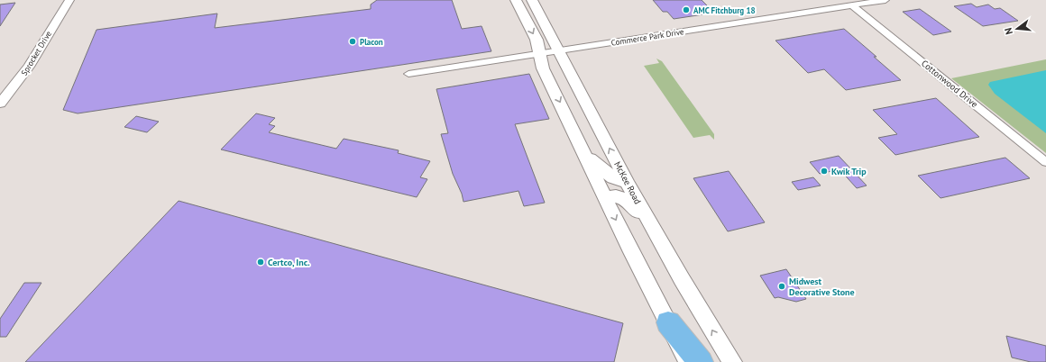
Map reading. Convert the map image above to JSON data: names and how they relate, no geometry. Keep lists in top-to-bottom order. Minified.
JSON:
{"streets":{"main road":["McKee Road"],"street":["Commerce Park Drive","Sprocket Drive","Cottonwood Drive"]},"crossings":[["Commerce Park Drive","Cottonwood Drive"],["Commerce Park Drive","McKee Road"]],"places":["AMC Fitchburg 18","Placon","Kwik Trip","Certco, Inc.","Midwest Decorative Stone"],"north":"left"}
